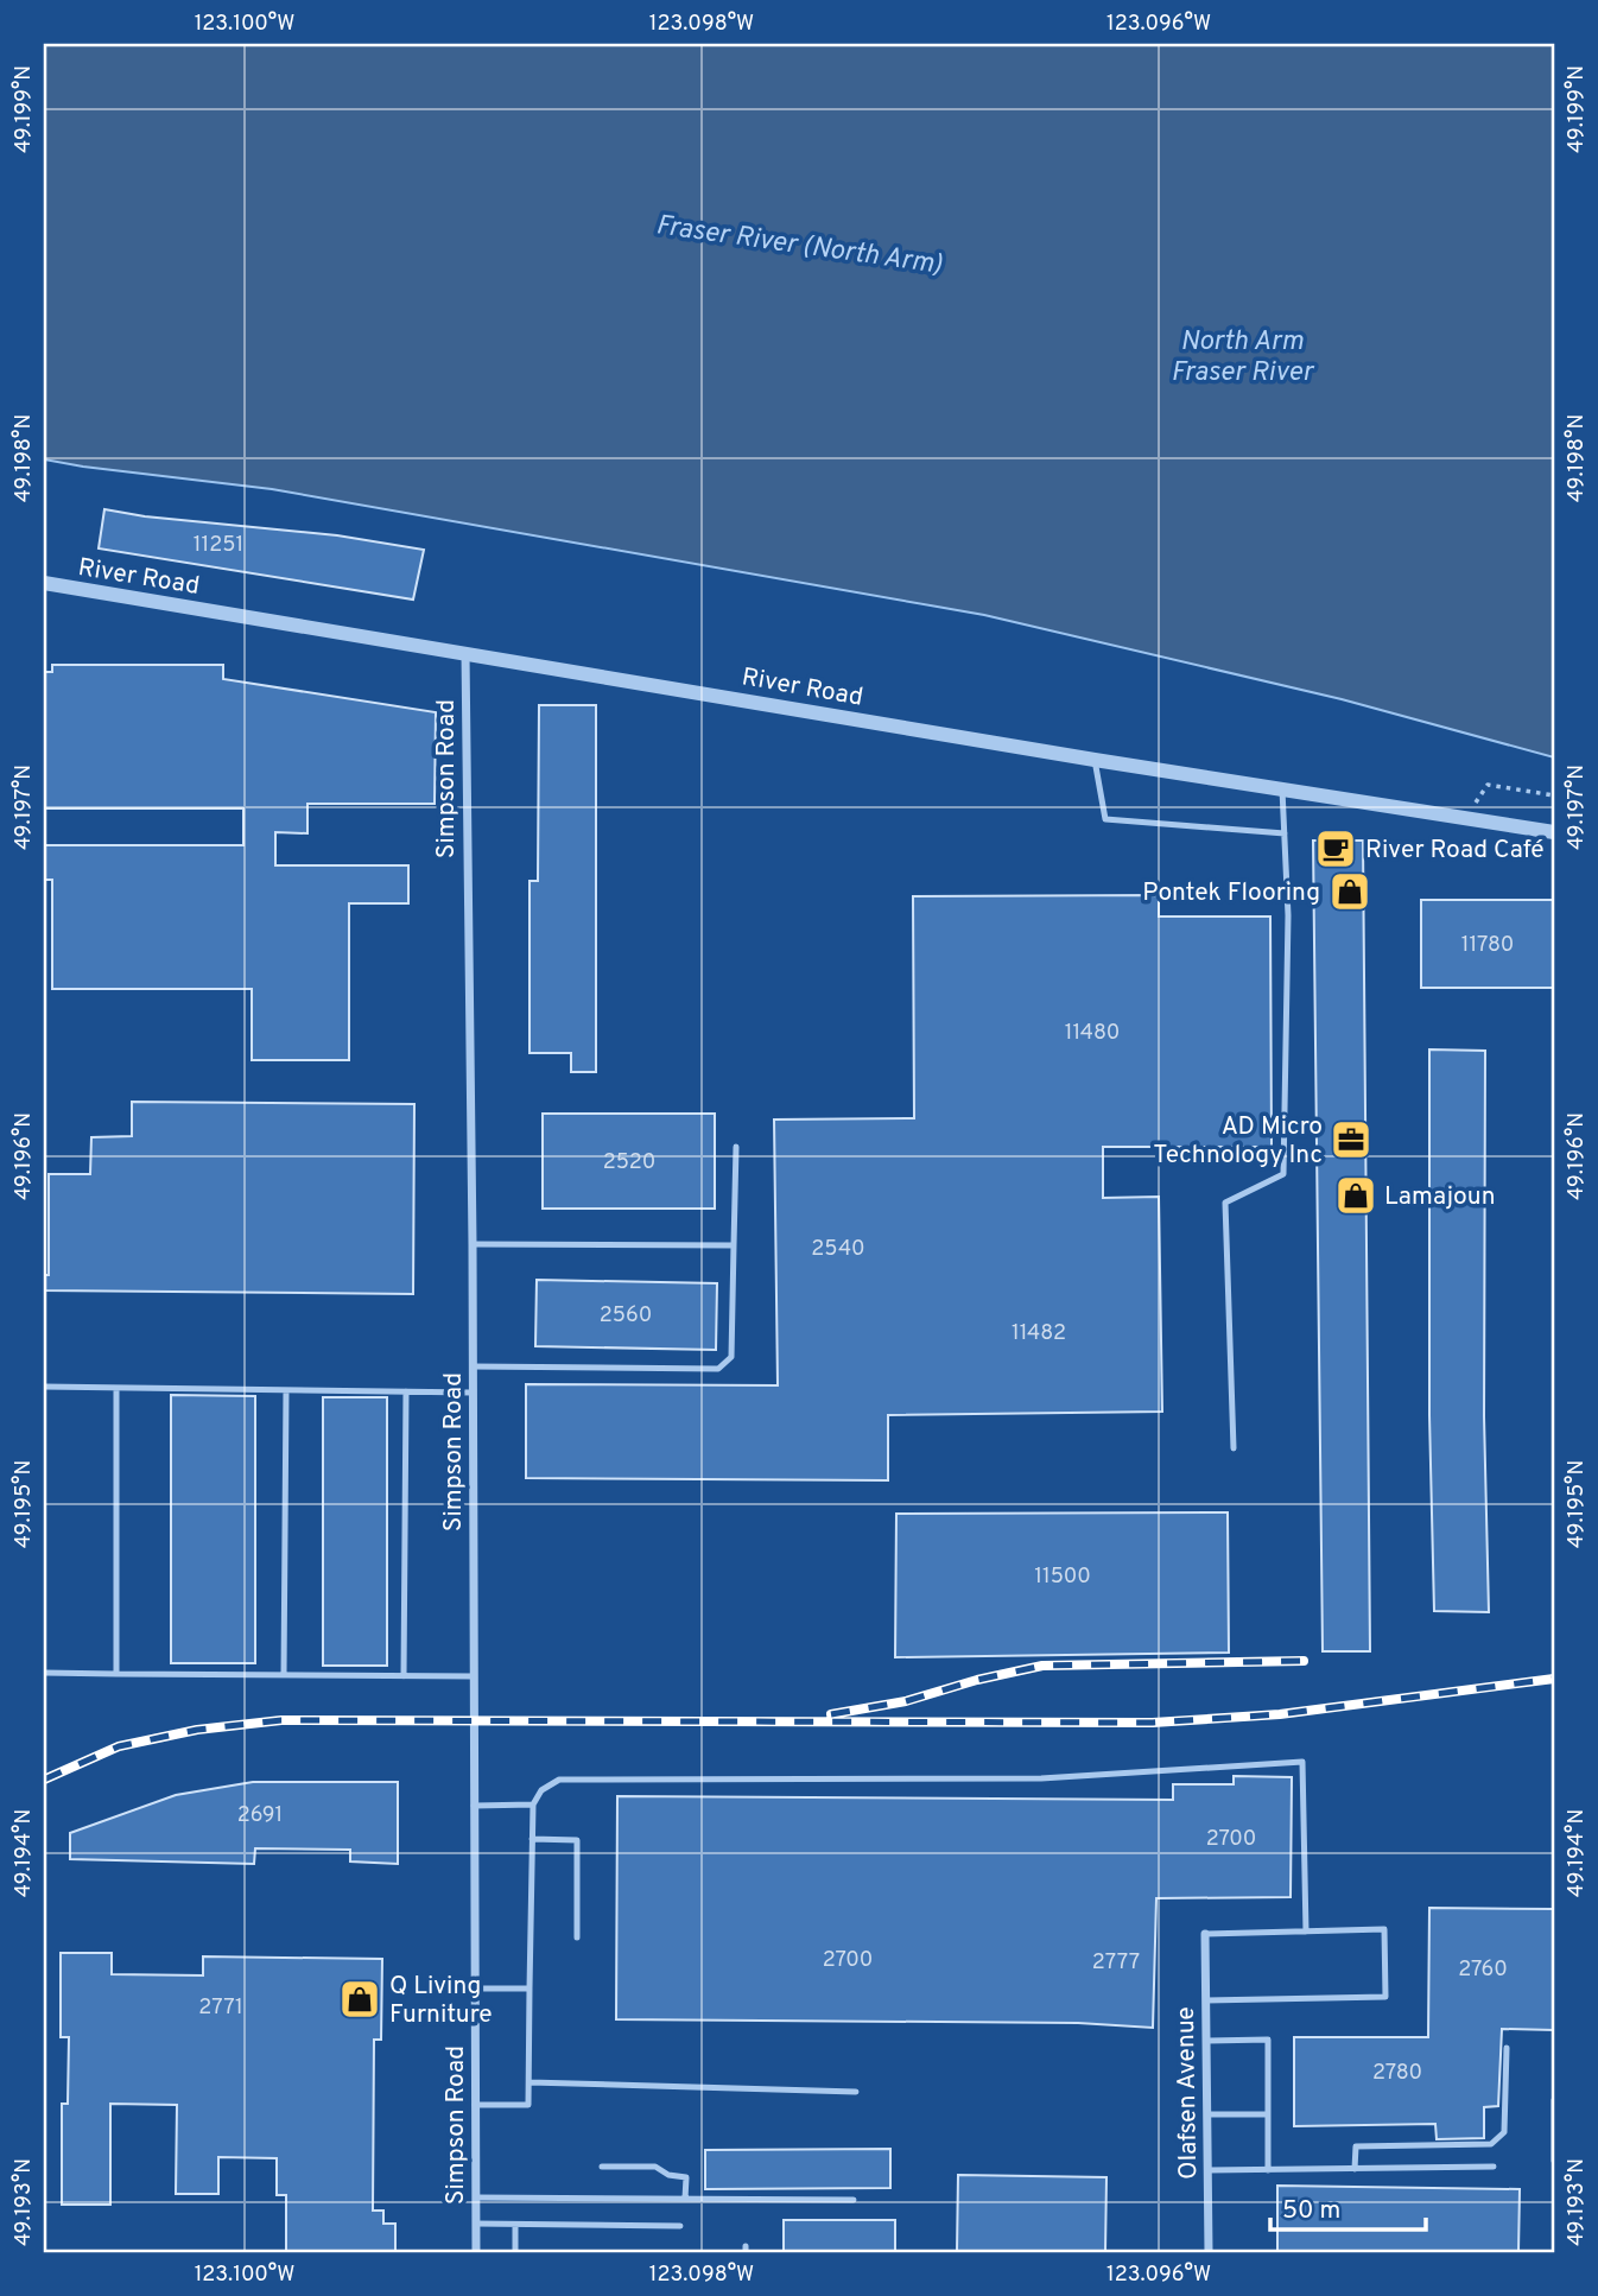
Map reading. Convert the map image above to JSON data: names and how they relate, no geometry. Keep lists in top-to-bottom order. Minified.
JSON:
{"streets":{"street":["River Road","Simpson Road","Olafsen Avenue"]},"crossings":[["River Road","Simpson Road"]],"water":["Fraser River (North Arm)","North Arm Fraser River"],"places":{"cafe":["River Road Café"],"shop":["Pontek Flooring","Lamajoun","Q Living Furniture"],"office":["AD Micro Technology Inc"]},"house_numbers":["11251","11780","11480","2520","2540","2560","11482","11500","2691","2700","2700","2777","2760","2771","2780"],"scale_bar":"50 m","coordinates":["123.100°W","123.098°W","123.096°W","49.199°N","49.198°N","49.197°N","49.196°N","49.195°N","49.194°N","49.193°N"]}
